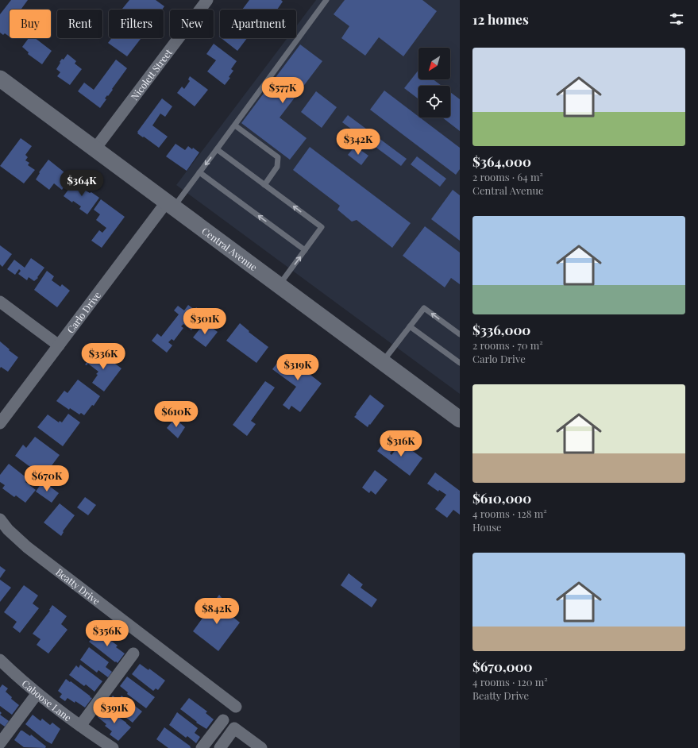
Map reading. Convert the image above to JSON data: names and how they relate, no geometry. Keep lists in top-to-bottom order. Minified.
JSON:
{"streets":{"main road":["Central Avenue"],"street":["Nicolett Street","Carlo Drive","Beatty Drive","Caboose Lane"]},"crossings":[["Nicolett Street","Central Avenue"],["Central Avenue","Carlo Drive"]],"north":"bottom left","page":{"heading":"12 homes","chip":["Buy","Rent","Filters","New","Apartment"],"list":[{"name":"$364,000","note":"2 rooms · 64 m² · Central Avenue"},{"name":"$336,000","note":"2 rooms · 70 m² · Carlo Drive"},{"name":"$610,000","note":"4 rooms · 128 m² · House"},{"name":"$670,000","note":"4 rooms · 120 m² · Beatty Drive"}],"price":["$577K","$342K","$364K","$301K","$336K","$319K","$610K","$316K","$670K","$842K","$356K","$391K"]}}
